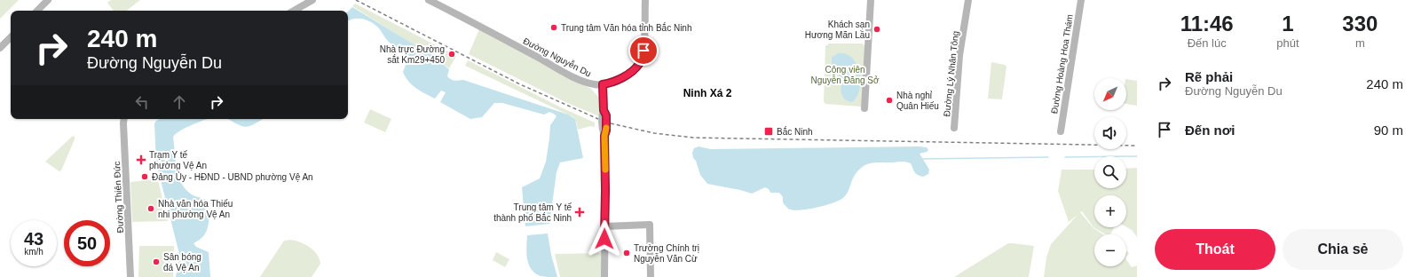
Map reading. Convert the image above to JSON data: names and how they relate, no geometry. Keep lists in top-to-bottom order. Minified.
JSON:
{"streets":{"main road":["Đường Nguyễn Du","Đường Hoàng Hoa Thám","Đường Lý Nhân Tông","Đường Thiên Đức"]},"districts":["Ninh Xá 2"],"parks":["Công viên Nguyễn Đăng Sở"],"places":{"other":["Trung tâm Văn hóa tỉnh Bắc Ninh","Khách sạn Hương Mãn Lầu","Nhà trực Đường sắt Km29+450","Nhà nghỉ Quân Hiếu","Đảng Ủy - HĐND - UBND phường Vệ An","Nhà văn hóa Thiếu nhi phường Vệ An","Trường Chính trị Nguyễn Văn Cừ","Sân bóng đá Vệ An"],"transit":["Bắc Ninh"],"health":["Trạm Y tế phường Vệ An","Trung tâm Y tế thành phố Bắc Ninh"]},"north":"bottom left","page":{"eta":["11:46","Đến lúc","1","phút","330","m"],"turn":["240 m","Đường Nguyễn Du"],"list":[{"name":"Rẽ phải","note":"Đường Nguyễn Du","value":"240 m"},{"name":"Đến nơi","value":"90 m"}],"map_buttons":["+","−"],"speed":"43 km/h","limit":"50","buttons":["Thoát","Chia sẻ"]}}
